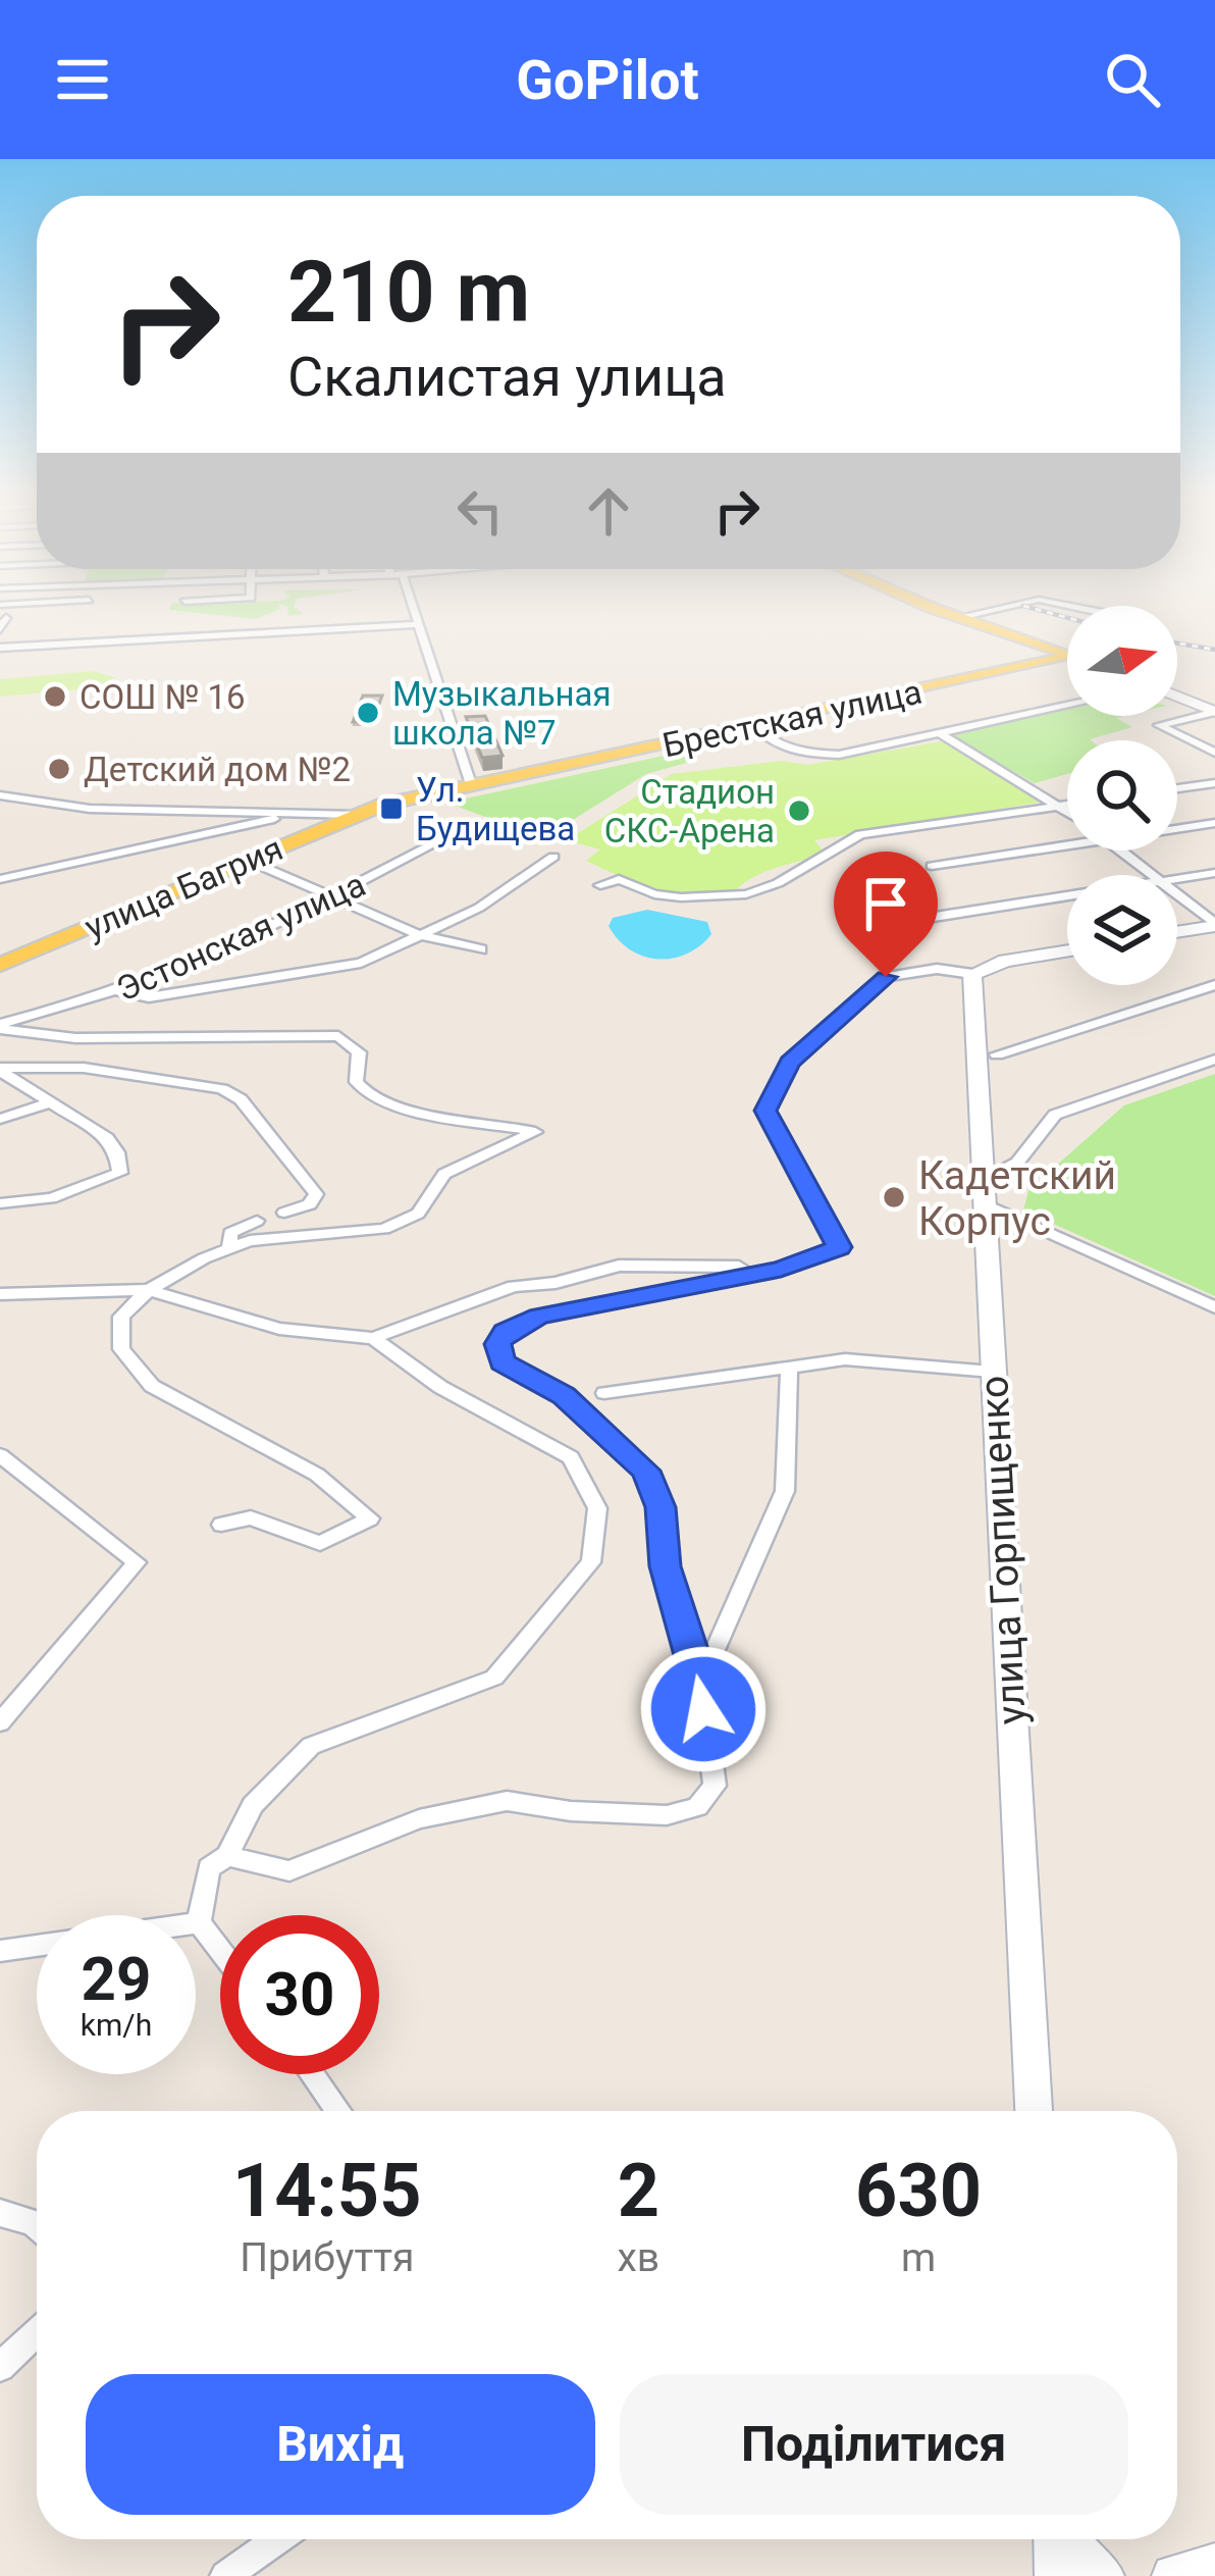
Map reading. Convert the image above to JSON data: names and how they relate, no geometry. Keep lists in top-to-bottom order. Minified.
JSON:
{"streets":{"main road":["Брестская улица","улица Багрия","улица Горпищенко"],"street":["Эстонская улица"]},"crossings":[["Брестская улица","улица Багрия"]],"places":{"other":["СОШ № 16","Музыкальная школа №7","Детский дом №2","Стадион СКС-Арена","Кадетский Корпус"],"transit":["Ул. Будищева"]},"north":"right","page":{"header":"GoPilot","turn":["210 m","Скалистая улица"],"speed":"29 km/h","limit":"30","eta":["14:55","Прибуття","2","хв","630","m"],"buttons":["Вихід","Поділитися"]}}
